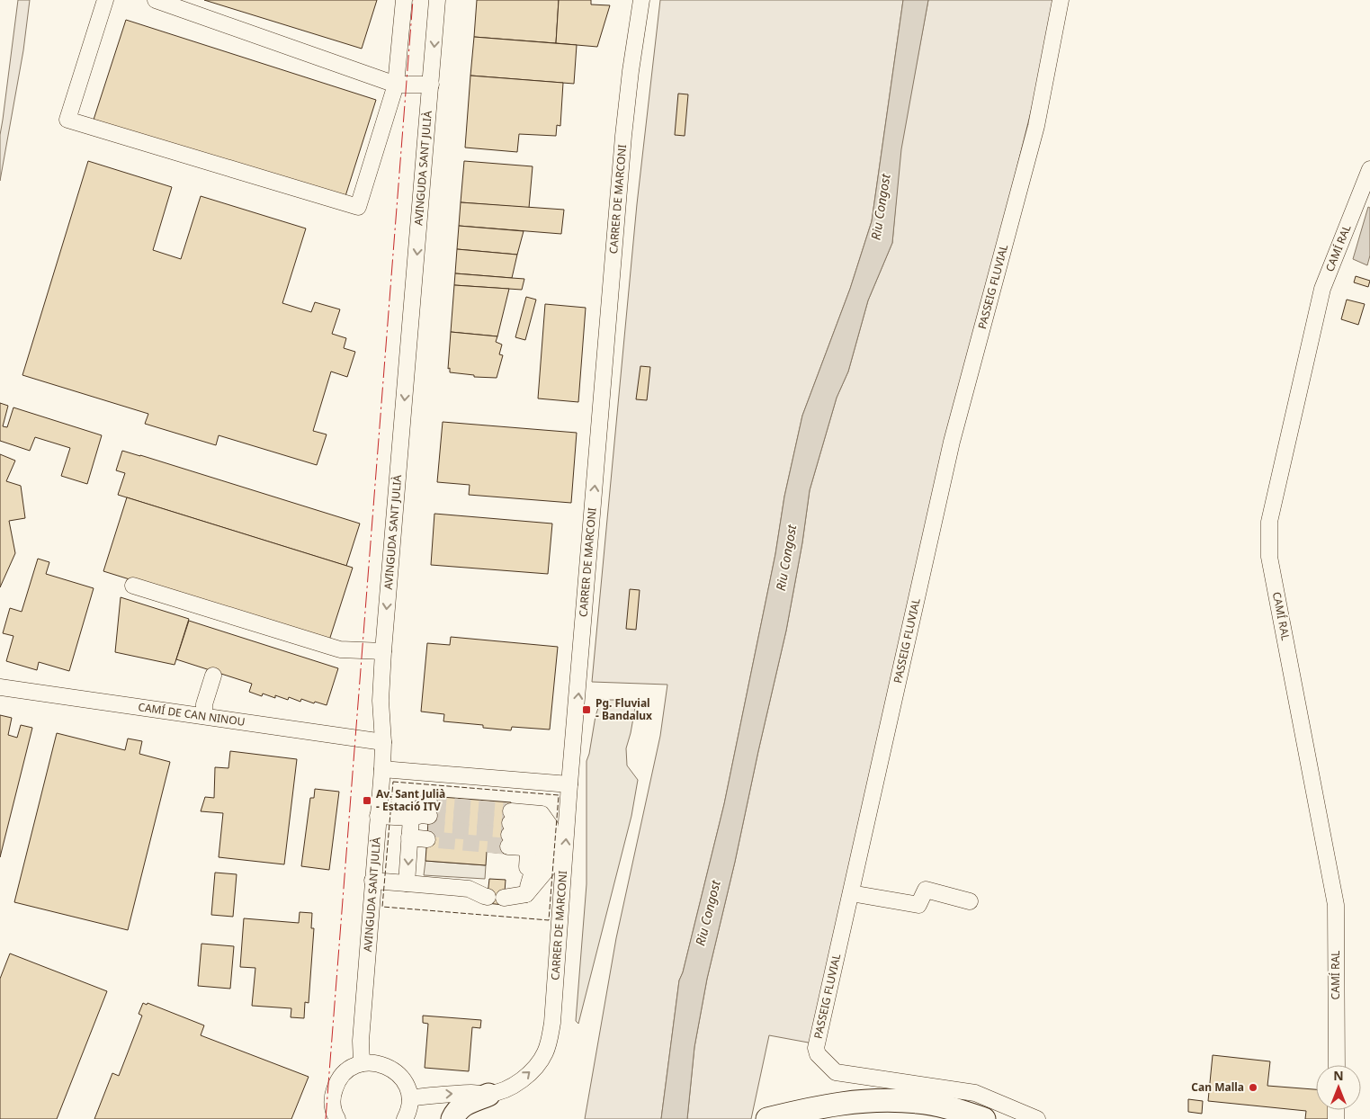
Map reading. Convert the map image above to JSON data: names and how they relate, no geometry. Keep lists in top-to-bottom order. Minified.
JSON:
{"streets":{"street":["AVINGUDA SANT JULIÀ","CARRER DE MARCONI","CAMÍ RAL","PASSEIG FLUVIAL","CAMÍ DE CAN NINOU"]},"crossings":[["AVINGUDA SANT JULIÀ","CAMÍ DE CAN NINOU"]],"one_way":["AVINGUDA SANT JULIÀ","CARRER DE MARCONI"],"water":["Riu Congost"],"places":{"transit":["Pg. Fluvial - Bandalux","Av. Sant Julià - Estació ITV"],"other":["Can Malla"]},"north":"top"}
